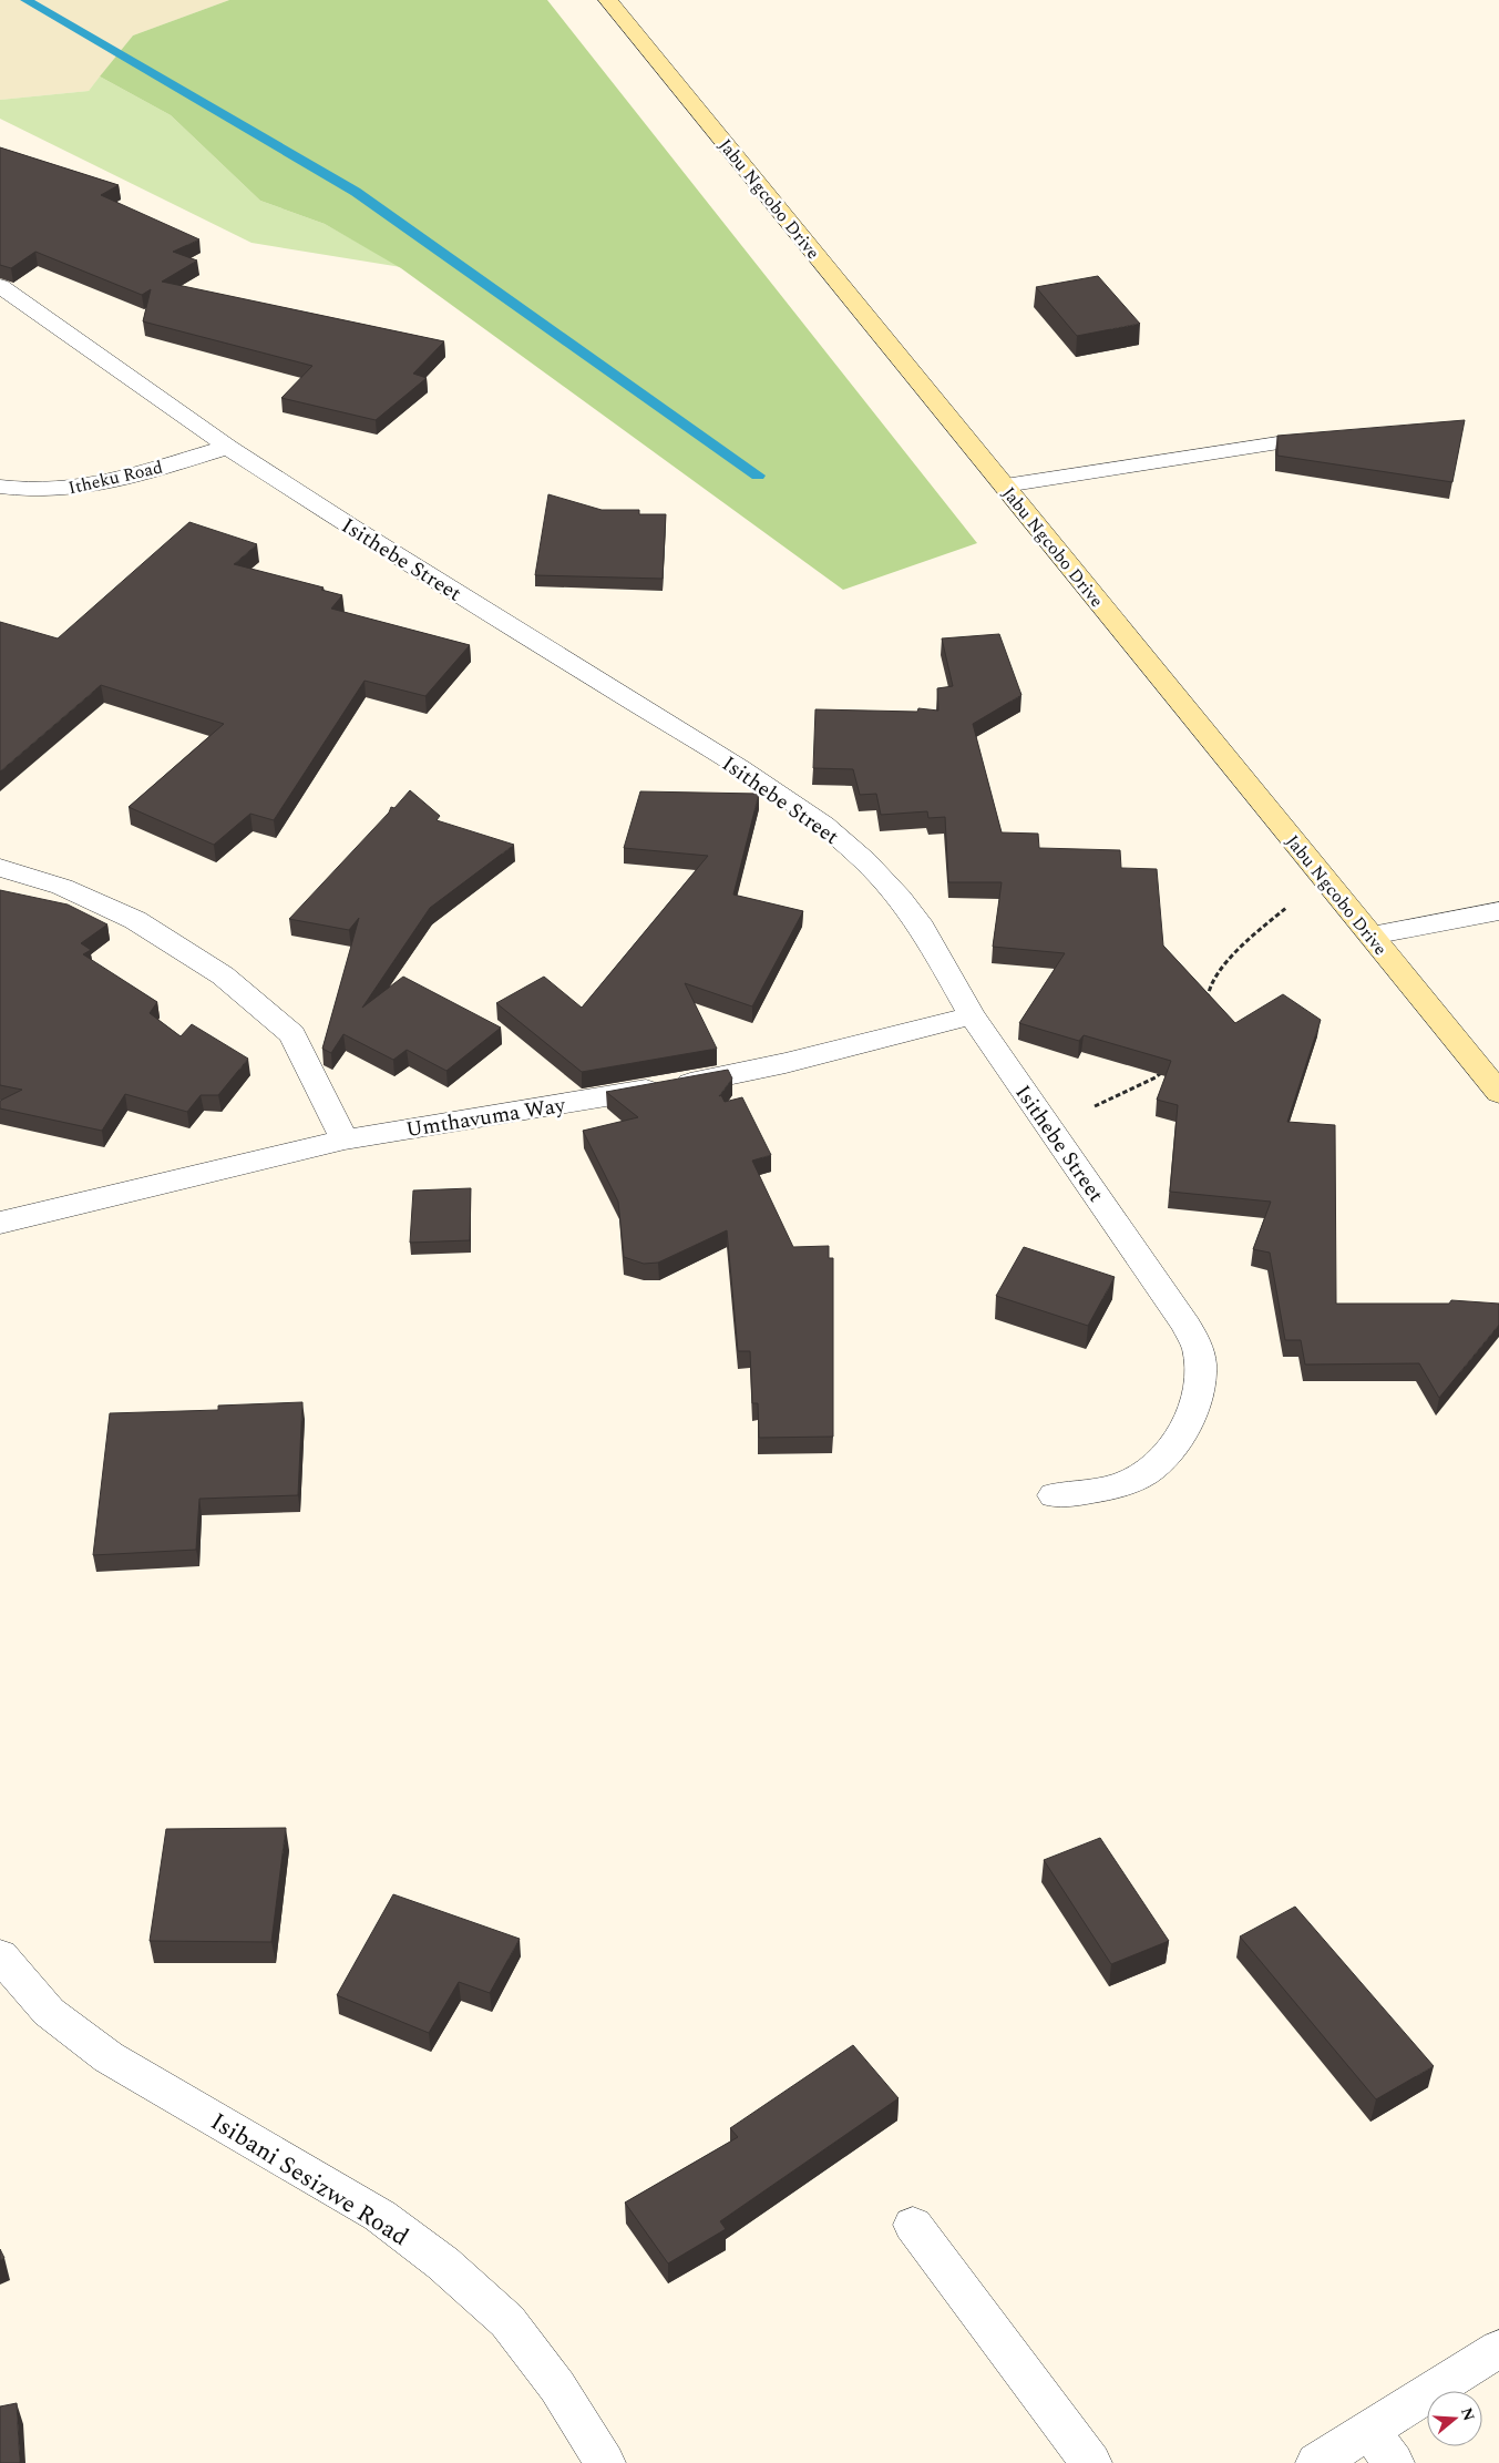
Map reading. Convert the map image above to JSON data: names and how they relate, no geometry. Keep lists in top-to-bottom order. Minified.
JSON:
{"streets":{"main road":["Jabu Ngcobo Drive"],"street":["Itheku Road","Isithebe Street","Umthavuma Way","Isibani Sesizwe Road"]},"crossings":[["Itheku Road","Isithebe Street"],["Isithebe Street","Umthavuma Way"]],"north":"right"}
